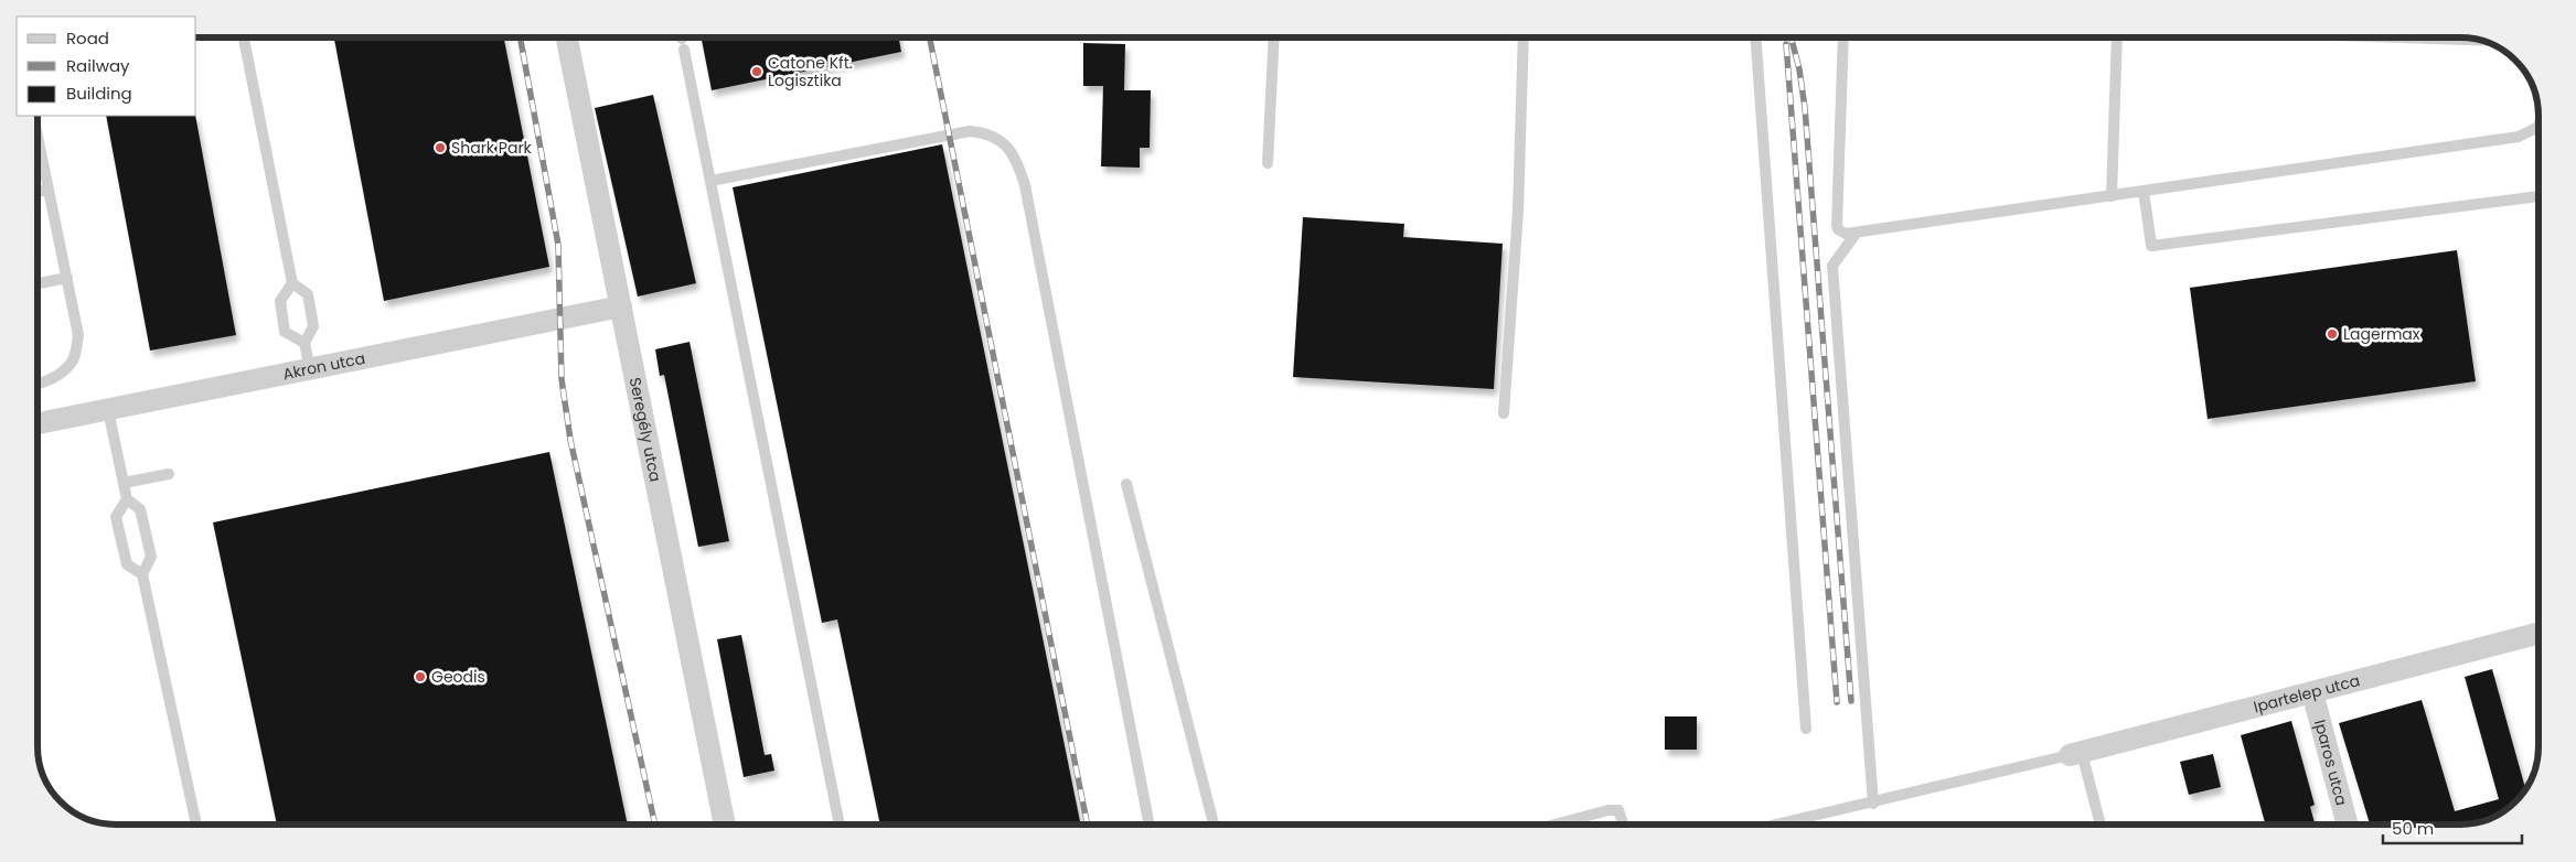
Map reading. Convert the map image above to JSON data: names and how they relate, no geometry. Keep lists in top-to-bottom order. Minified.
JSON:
{"streets":{"street":["Akron utca","Seregély utca","Ipartelep utca","Iparos utca"]},"crossings":[["Akron utca","Seregély utca"],["Ipartelep utca","Iparos utca"]],"places":["Catone Kft. Logisztika","Shark Park","Lagermax","Geodis"],"legend":["Road","Railway","Building"],"scale_bar":"50 m"}
